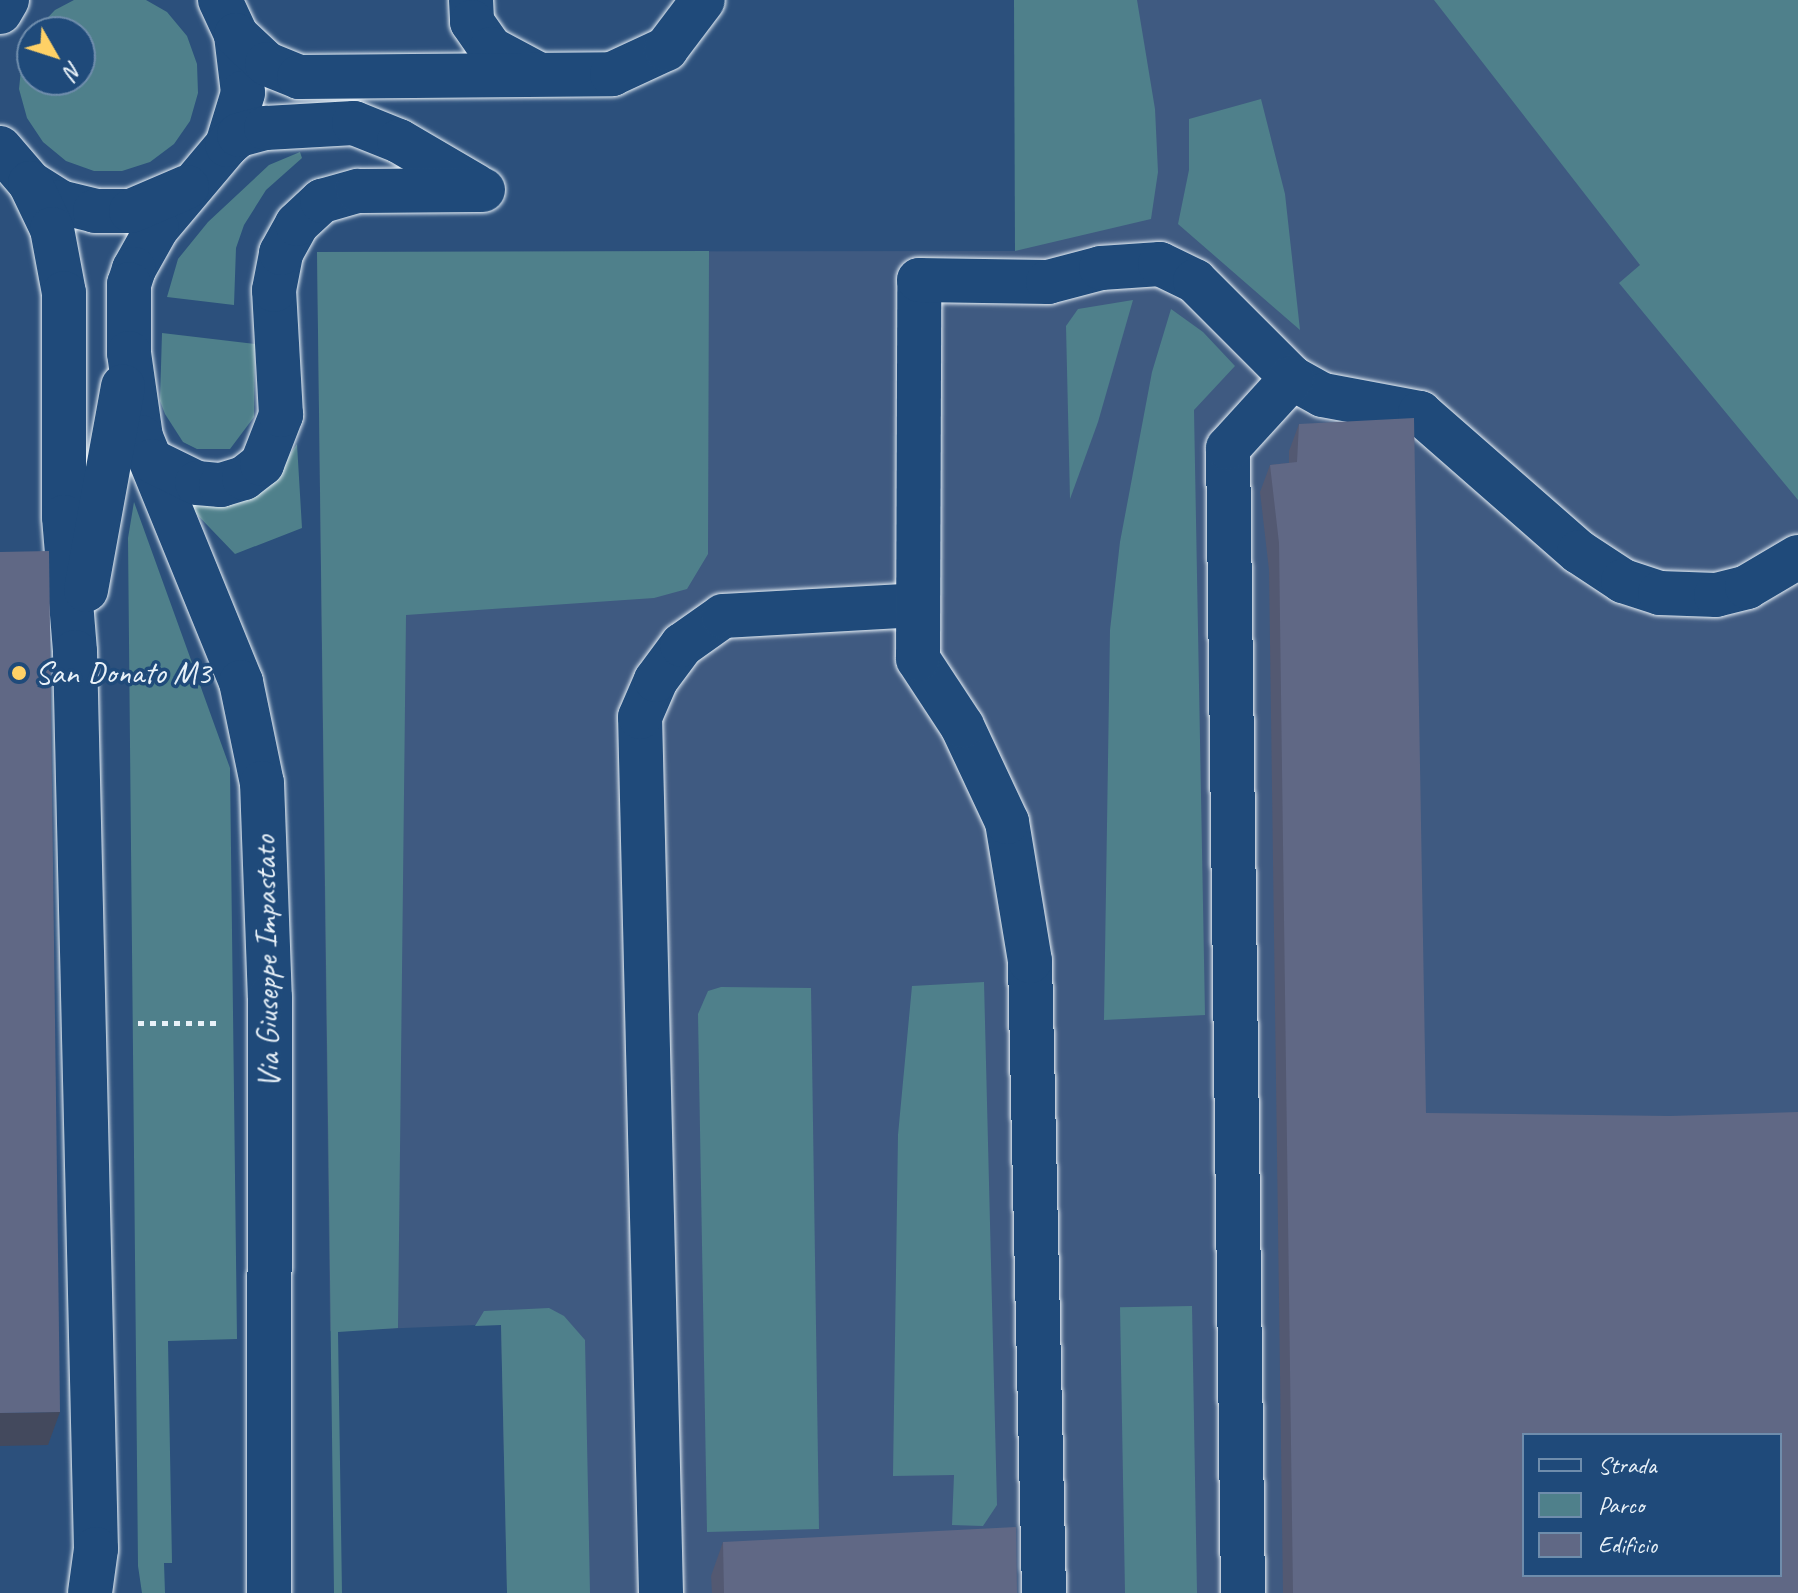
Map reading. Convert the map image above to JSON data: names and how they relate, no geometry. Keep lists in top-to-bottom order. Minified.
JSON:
{"streets":{"street":["Via Giuseppe Impastato"]},"places":["San Donato M3"],"legend":["Strada","Parco","Edificio"],"north":"bottom right"}
